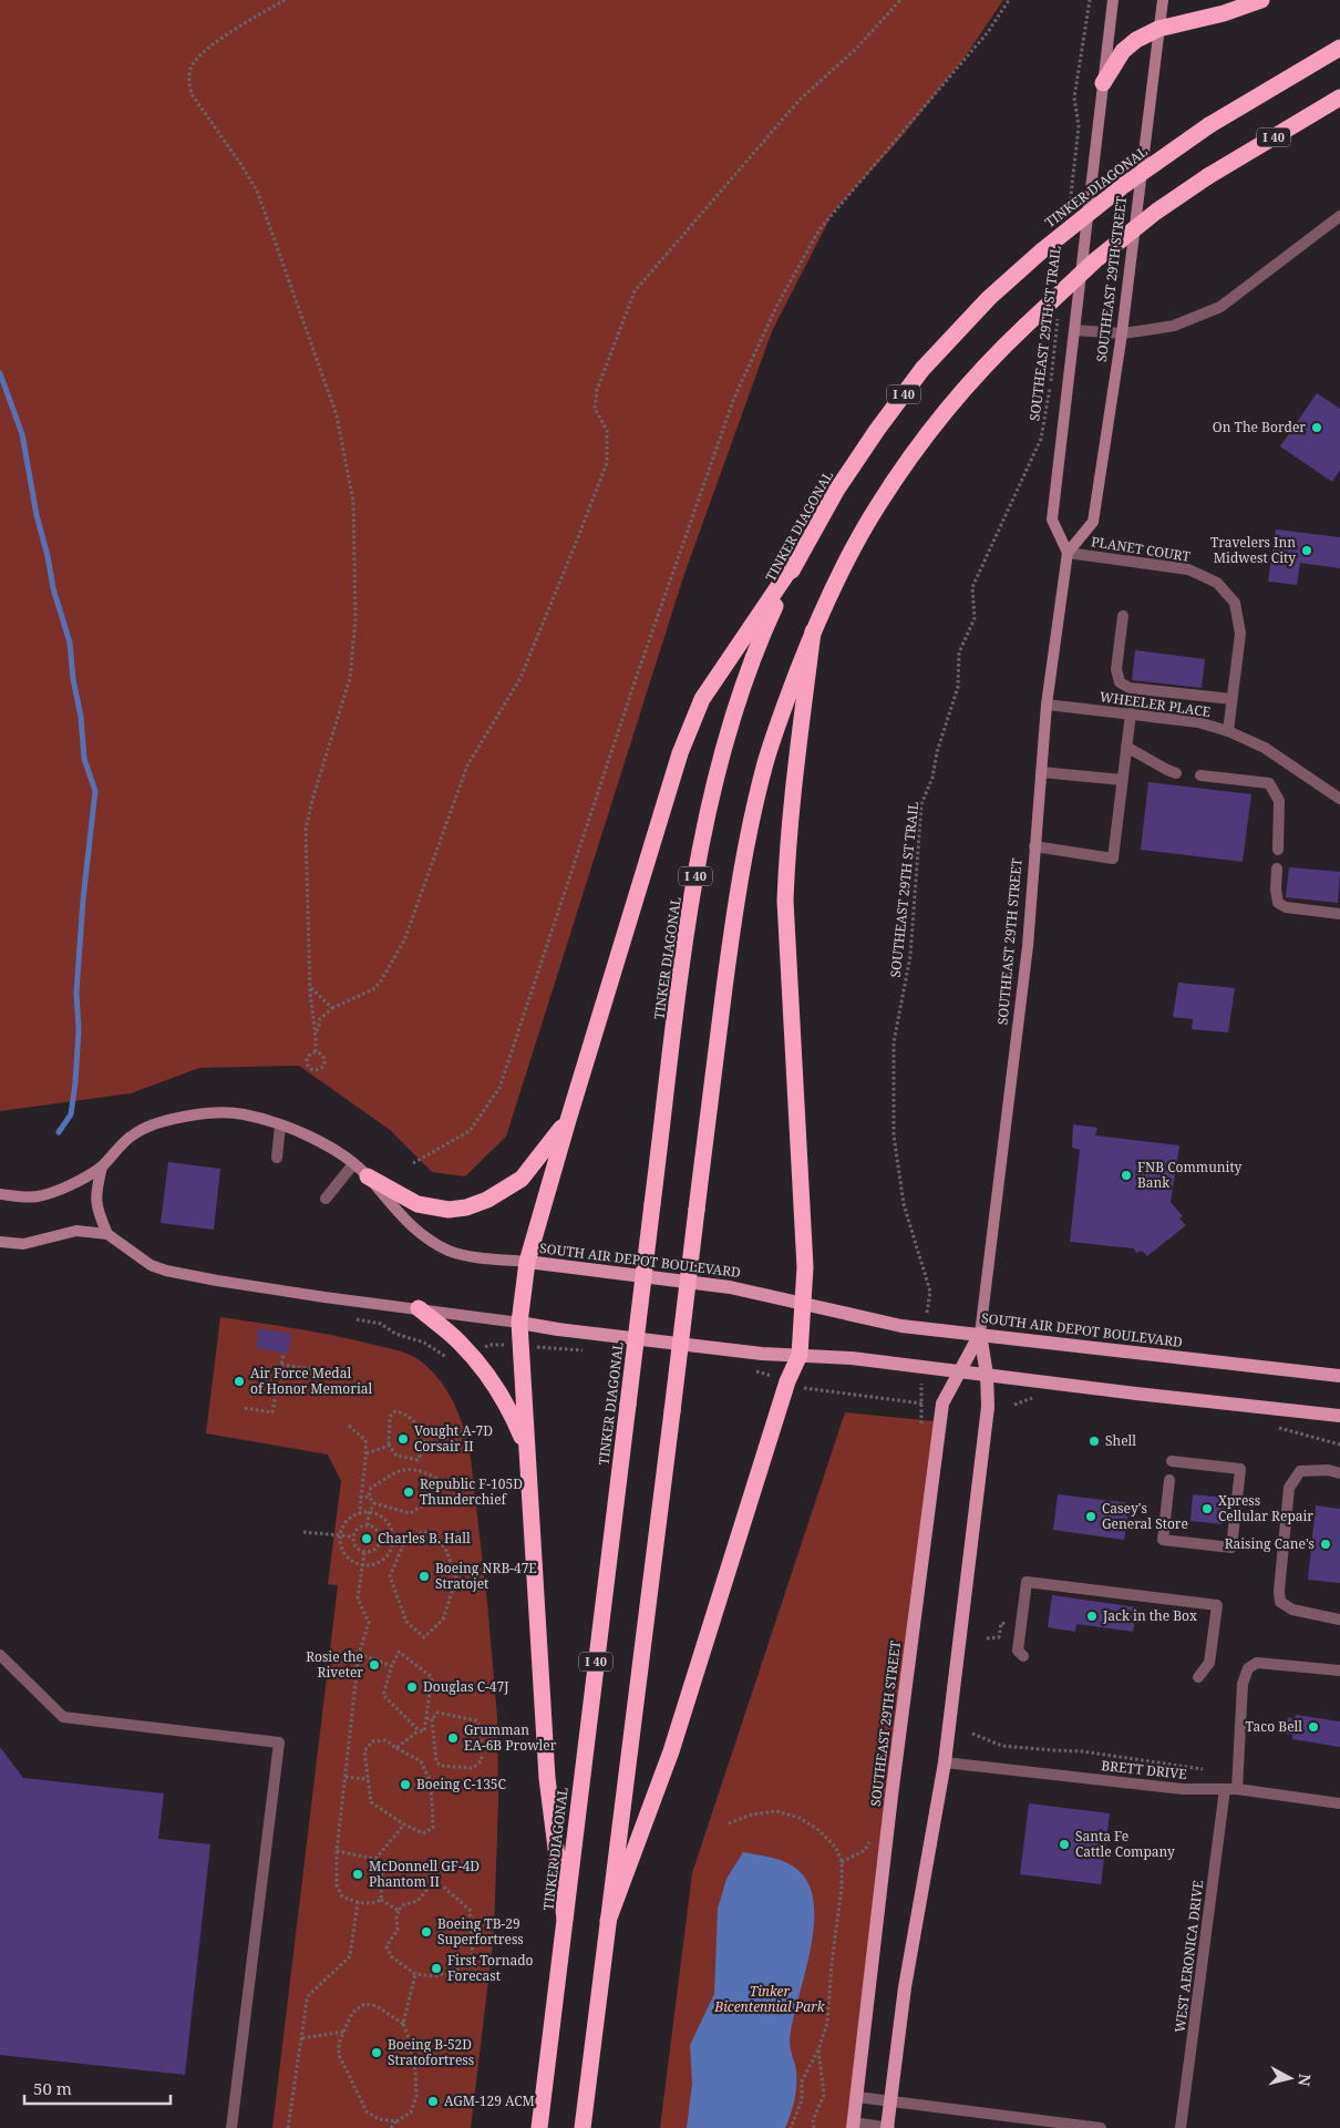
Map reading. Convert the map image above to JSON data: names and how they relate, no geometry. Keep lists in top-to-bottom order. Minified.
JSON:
{"streets":{"highway":["I 40","TINKER DIAGONAL"],"main road":["SOUTHEAST 29TH STREET","SOUTH AIR DEPOT BOULEVARD"],"street":["PLANET COURT","WHEELER PLACE","BRETT DRIVE","WEST AERONICA DRIVE"],"path":["SOUTHEAST 29TH ST TRAIL"]},"crossings":[["SOUTHEAST 29TH STREET","PLANET COURT"],["SOUTHEAST 29TH STREET","WHEELER PLACE"],["SOUTHEAST 29TH STREET","SOUTH AIR DEPOT BOULEVARD"],["SOUTHEAST 29TH STREET","BRETT DRIVE"],["SOUTHEAST 29TH ST TRAIL","SOUTH AIR DEPOT BOULEVARD"],["PLANET COURT","WHEELER PLACE"],["BRETT DRIVE","WEST AERONICA DRIVE"]],"parks":["Tinker Bicentennial Park"],"places":["On The Border","Travelers Inn Midwest City","FNB Community Bank","Air Force Medal of Honor Memorial","Vought A-7D Corsair II","Shell","Republic F-105D Thunderchief","Xpress Cellular Repair","Casey's General Store","Charles B. Hall","Raising Cane's","Boeing NRB-47E Stratojet","Jack in the Box","Rosie the Riveter","Douglas C-47J","Taco Bell","Grumman EA-6B Prowler","Boeing C-135C","Santa Fe Cattle Company","McDonnell GF-4D Phantom II","Boeing TB-29 Superfortress","First Tornado Forecast","Boeing B-52D Stratofortress","AGM-129 ACM"],"scale_bar":"50 m","north":"right"}
